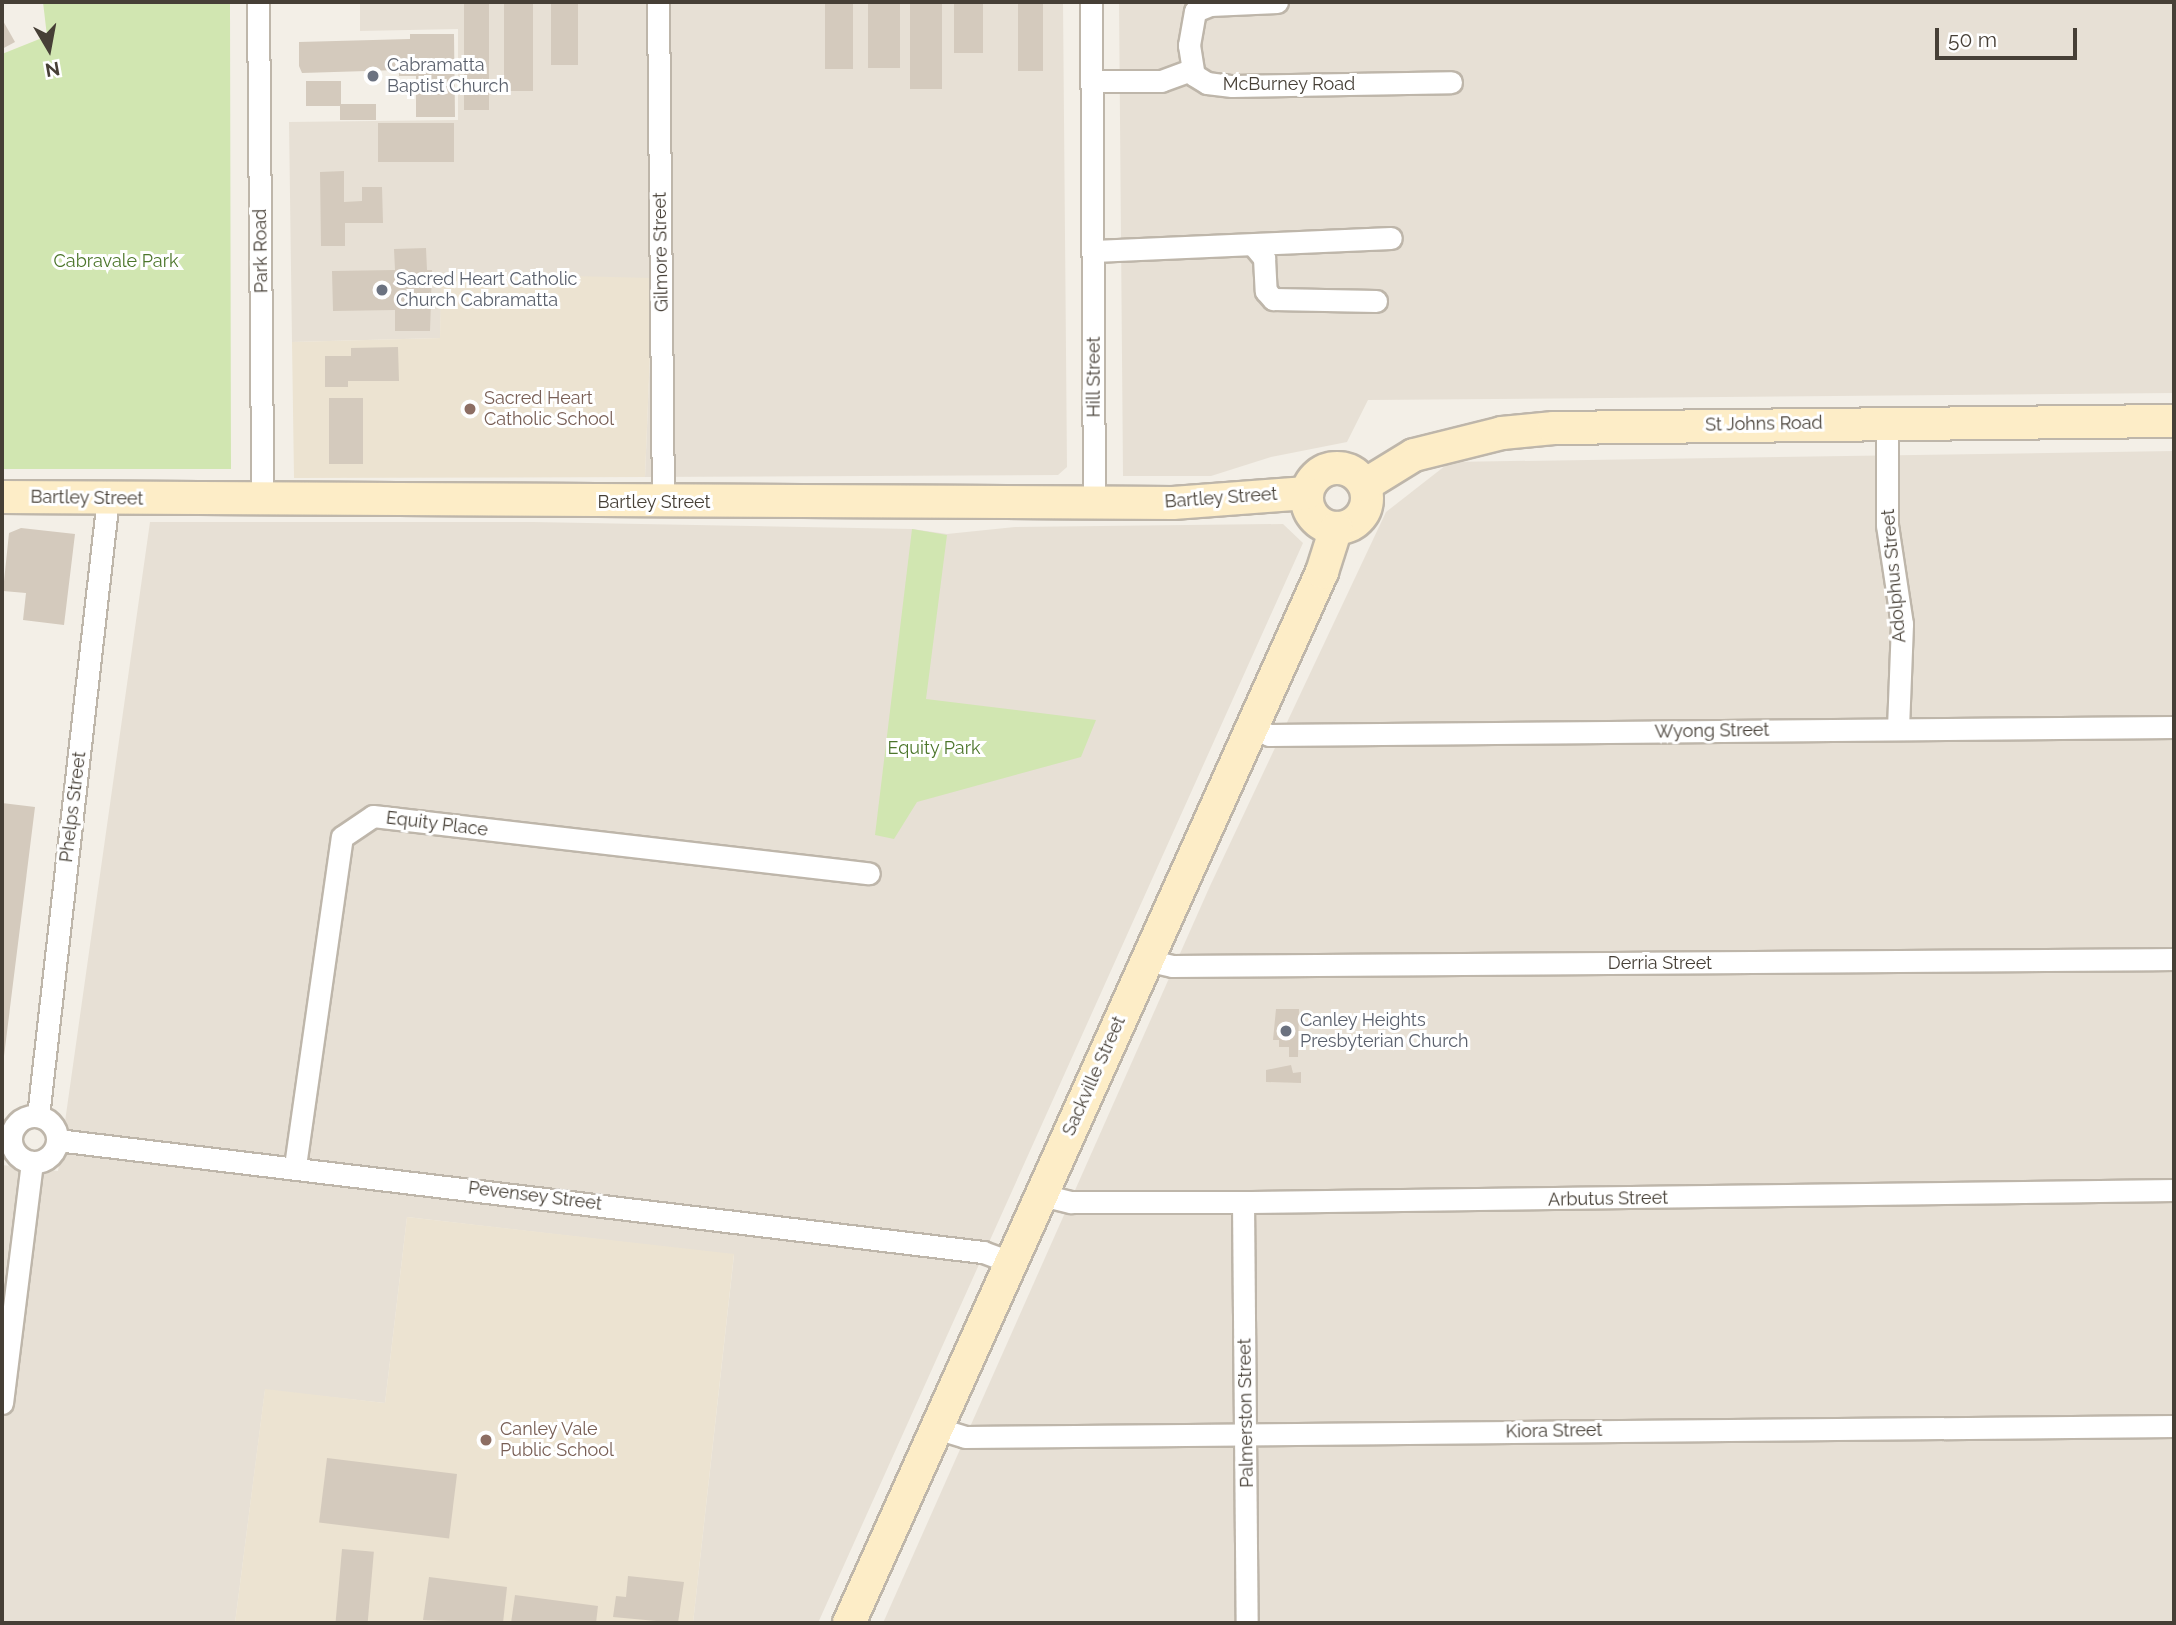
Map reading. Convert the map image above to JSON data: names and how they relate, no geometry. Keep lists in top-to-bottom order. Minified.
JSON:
{"streets":{"main road":["St Johns Road","Bartley Street","Sackville Street"],"street":["McBurney Road","Park Road","Gilmore Street","Hill Street","Adolphus Street","Wyong Street","Phelps Street","Equity Place","Derria Street","Pevensey Street","Arbutus Street","Palmerston Street","Kiora Street"]},"crossings":[["Park Road","Bartley Street"],["Gilmore Street","Bartley Street"],["Hill Street","Bartley Street"],["St Johns Road","Bartley Street"],["St Johns Road","Adolphus Street"],["St Johns Road","Sackville Street"],["Bartley Street","Phelps Street"],["Bartley Street","Sackville Street"],["Adolphus Street","Wyong Street"],["Wyong Street","Sackville Street"],["Phelps Street","Pevensey Street"],["Equity Place","Pevensey Street"],["Derria Street","Sackville Street"],["Sackville Street","Pevensey Street"],["Sackville Street","Arbutus Street"],["Sackville Street","Kiora Street"],["Arbutus Street","Palmerston Street"],["Palmerston Street","Kiora Street"]],"parks":["Cabravale Park","Equity Park"],"places":["Cabramatta Baptist Church","Sacred Heart Catholic Church Cabramatta","Sacred Heart Catholic School","Canley Heights Presbyterian Church","Canley Vale Public School"],"scale_bar":"50 m","north":"bottom"}
